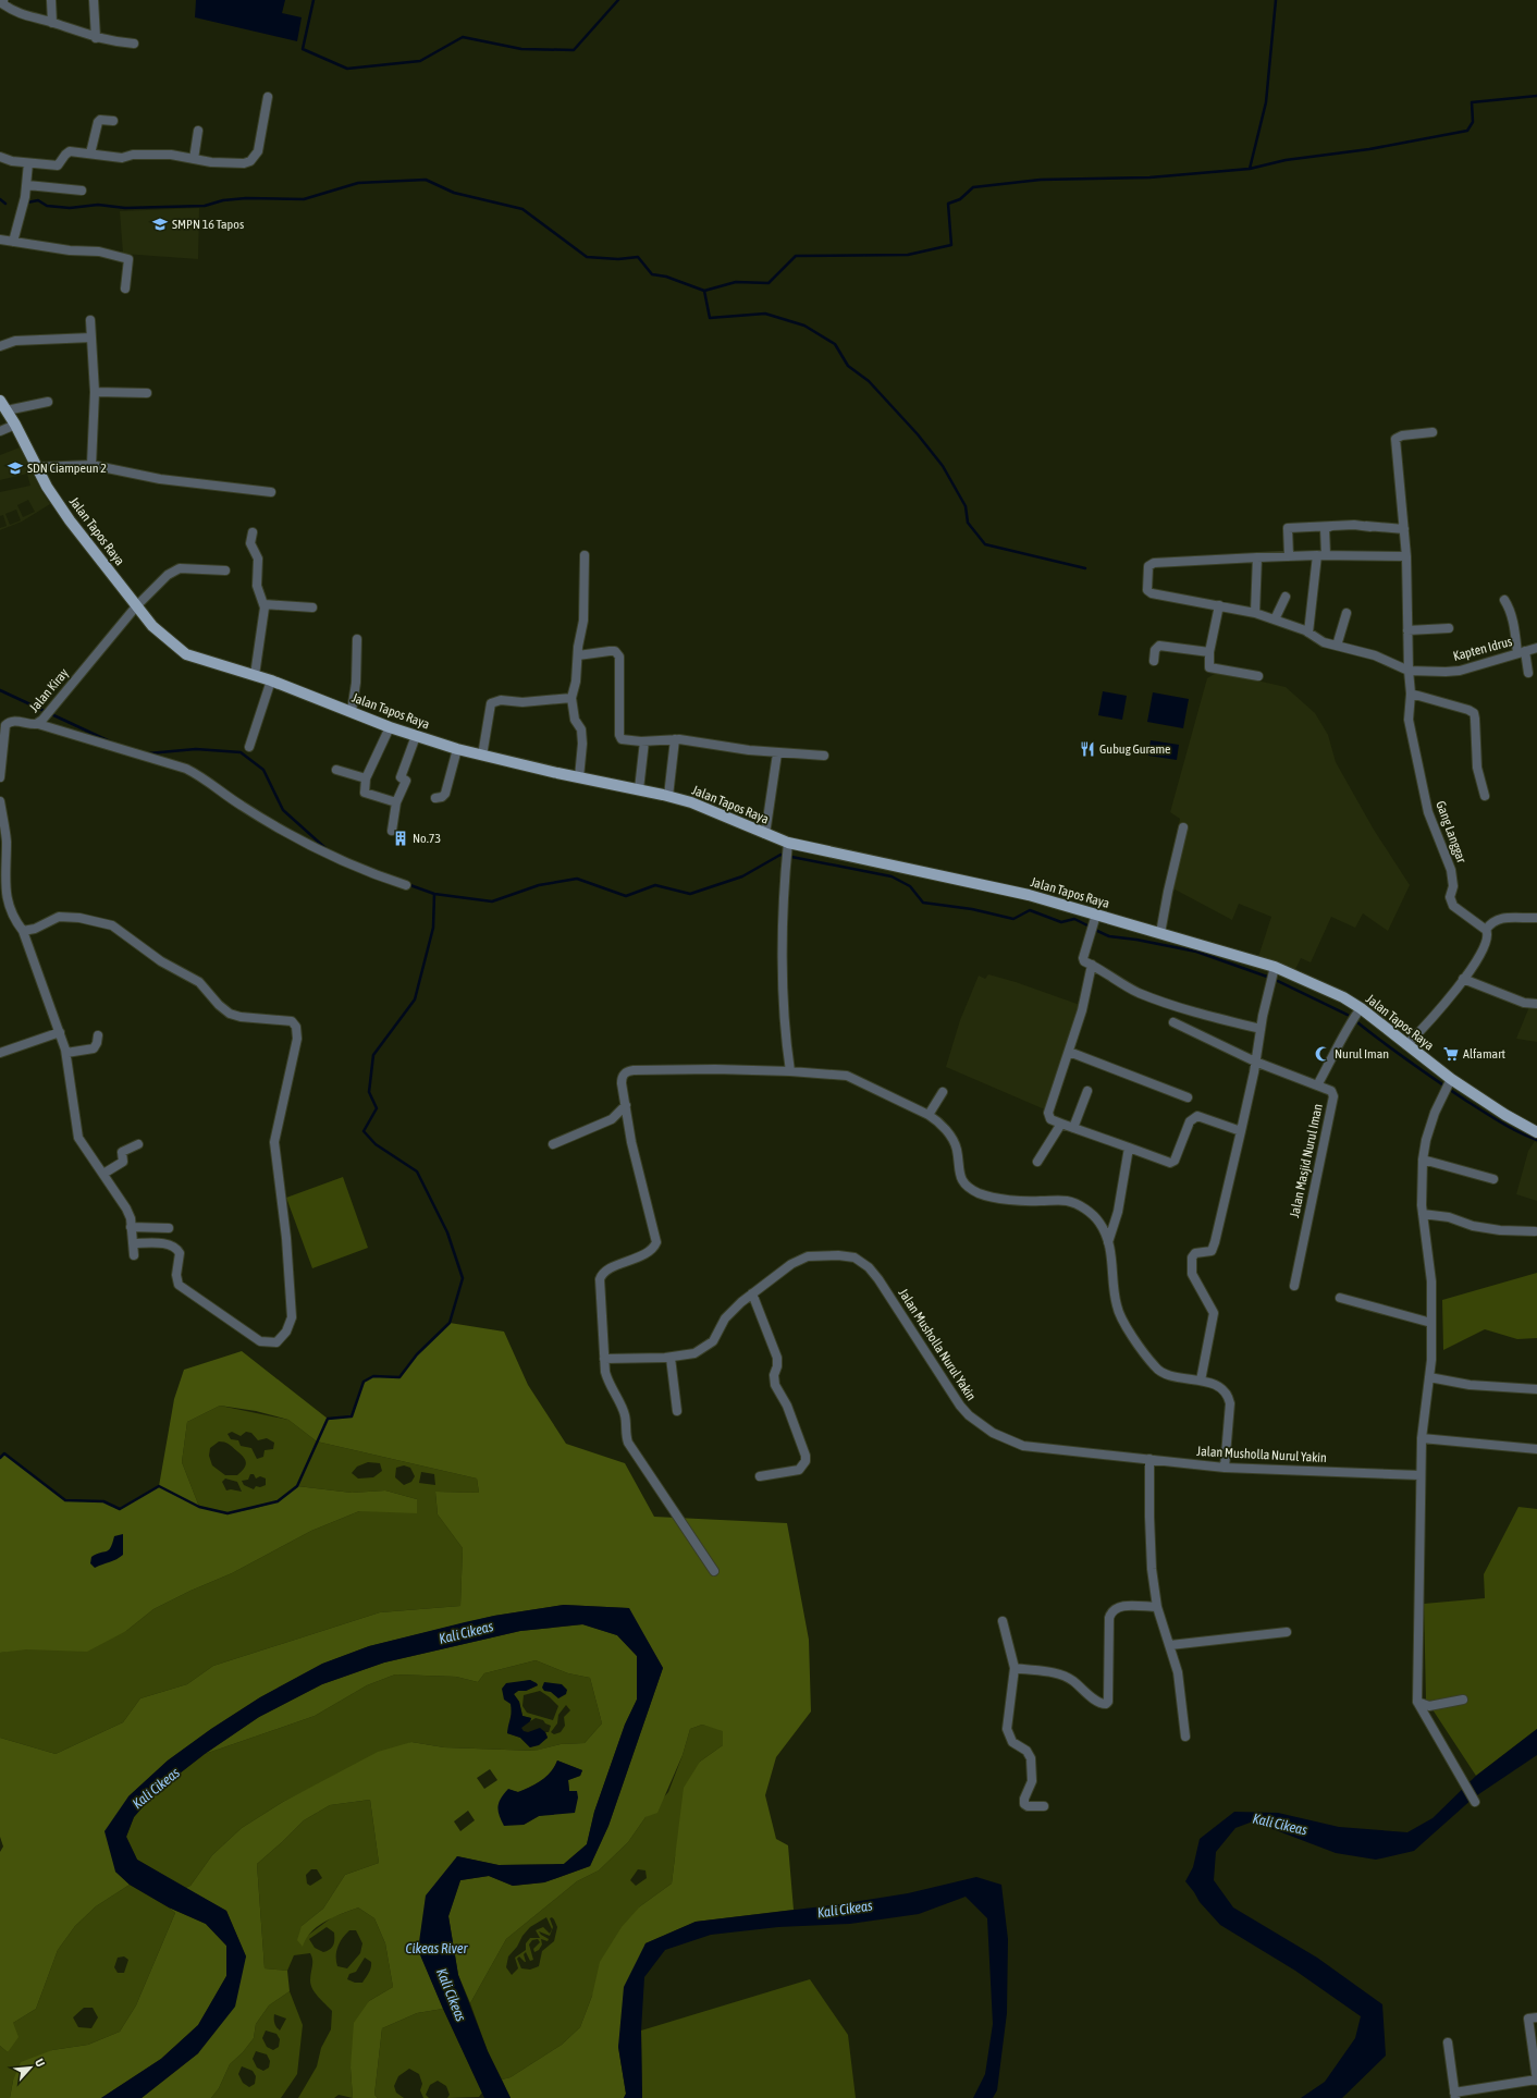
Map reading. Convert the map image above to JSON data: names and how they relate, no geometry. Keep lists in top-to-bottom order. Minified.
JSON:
{"streets":{"main road":["Jalan Tapos Raya"],"street":["Kapten Idrus","Jalan Kiray","Gang Langgar","Jalan Masjid Nurul Iman","Jalan Musholla Nurul Yakin"]},"crossings":[["Jalan Tapos Raya","Jalan Kiray"],["Jalan Tapos Raya","Jalan Masjid Nurul Iman"],["Kapten Idrus","Gang Langgar"]],"water":["Kali Cikeas","Cikeas River"],"places":{"school or university":["SMPN 16 Tapos","SDN Ciampeun 2"],"restaurant":["Gubug Gurame"],"building":["No.73"],"mosque":["Nurul Iman"],"supermarket":["Alfamart"]},"north":"top right"}
